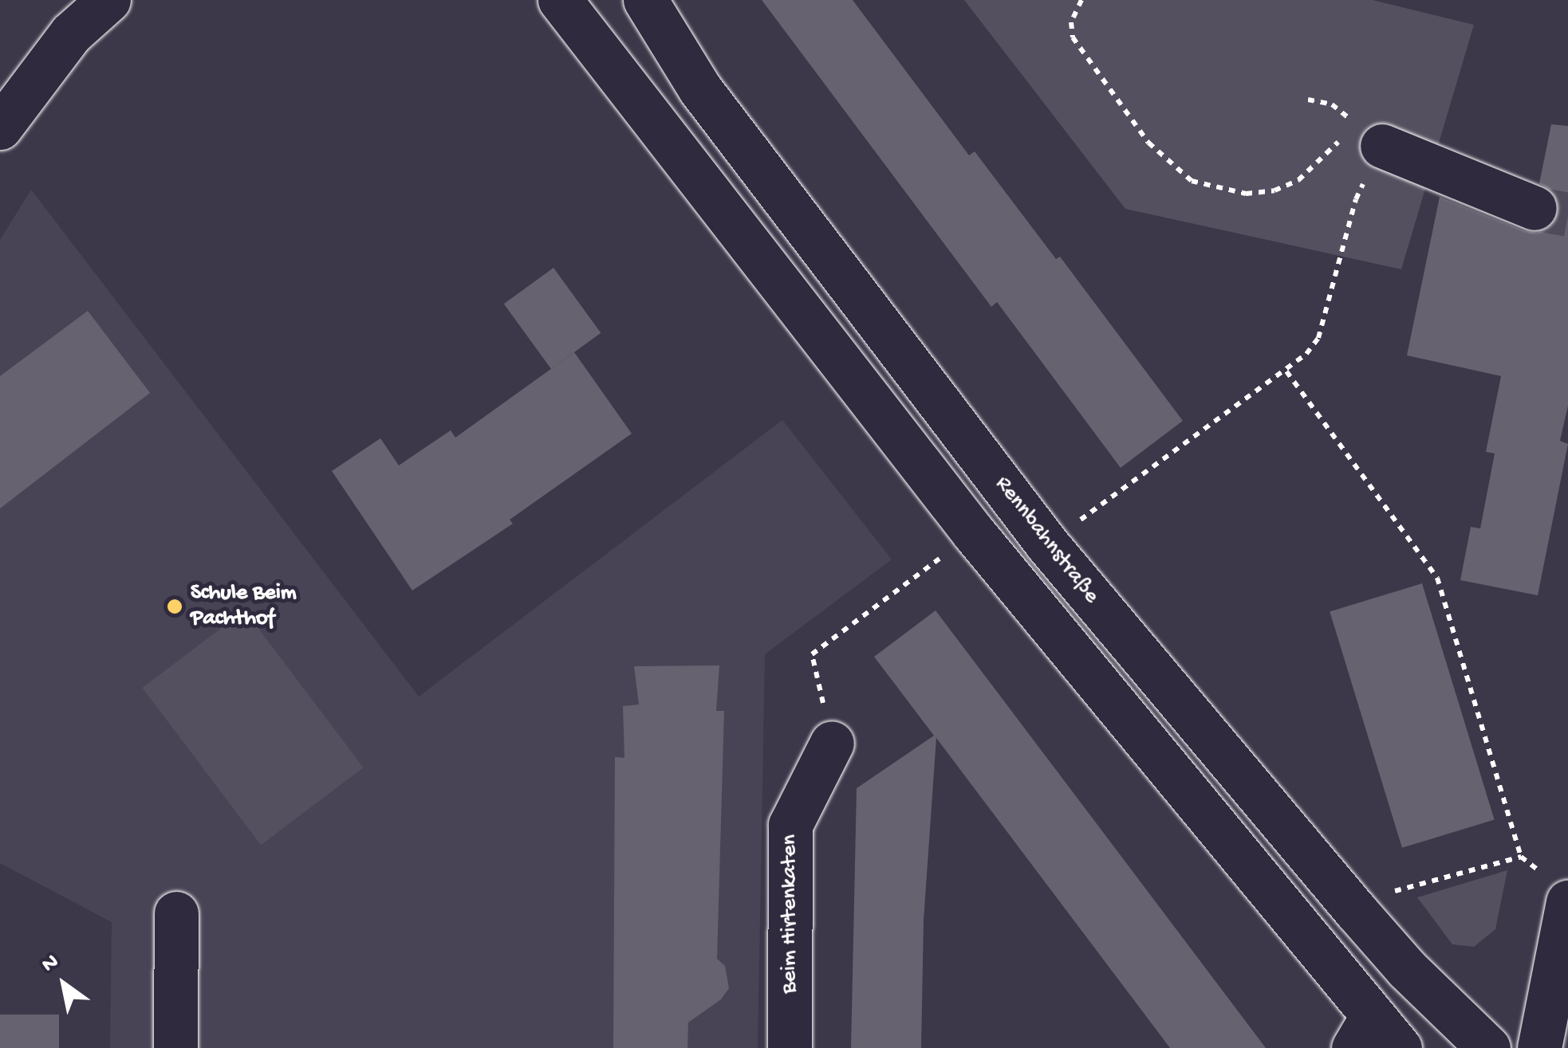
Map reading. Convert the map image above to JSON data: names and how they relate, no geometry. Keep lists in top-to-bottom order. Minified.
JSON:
{"streets":{"main road":["Rennbahnstraße","Beim Hirtenkaten"]},"places":["Schule Beim Pachthof"],"north":"top left"}
